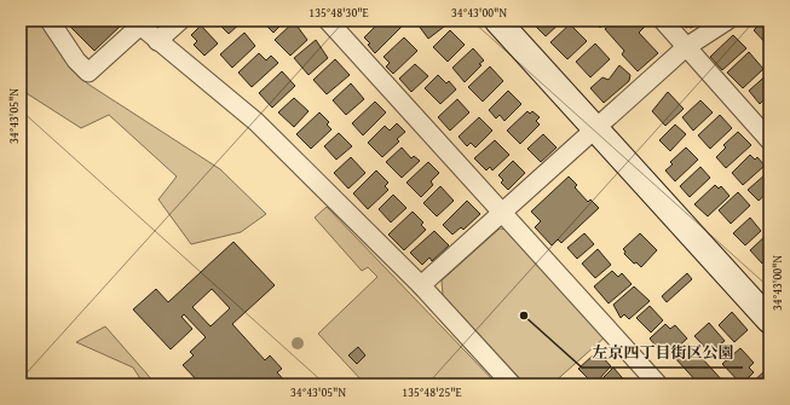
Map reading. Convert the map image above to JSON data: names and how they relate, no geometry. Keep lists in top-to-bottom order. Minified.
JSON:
{"places":["左京四丁目街区公園"],"coordinates":["135°48'30\"E","34°43'00\"N","34°43'05\"N","135°48'25\"E"]}
